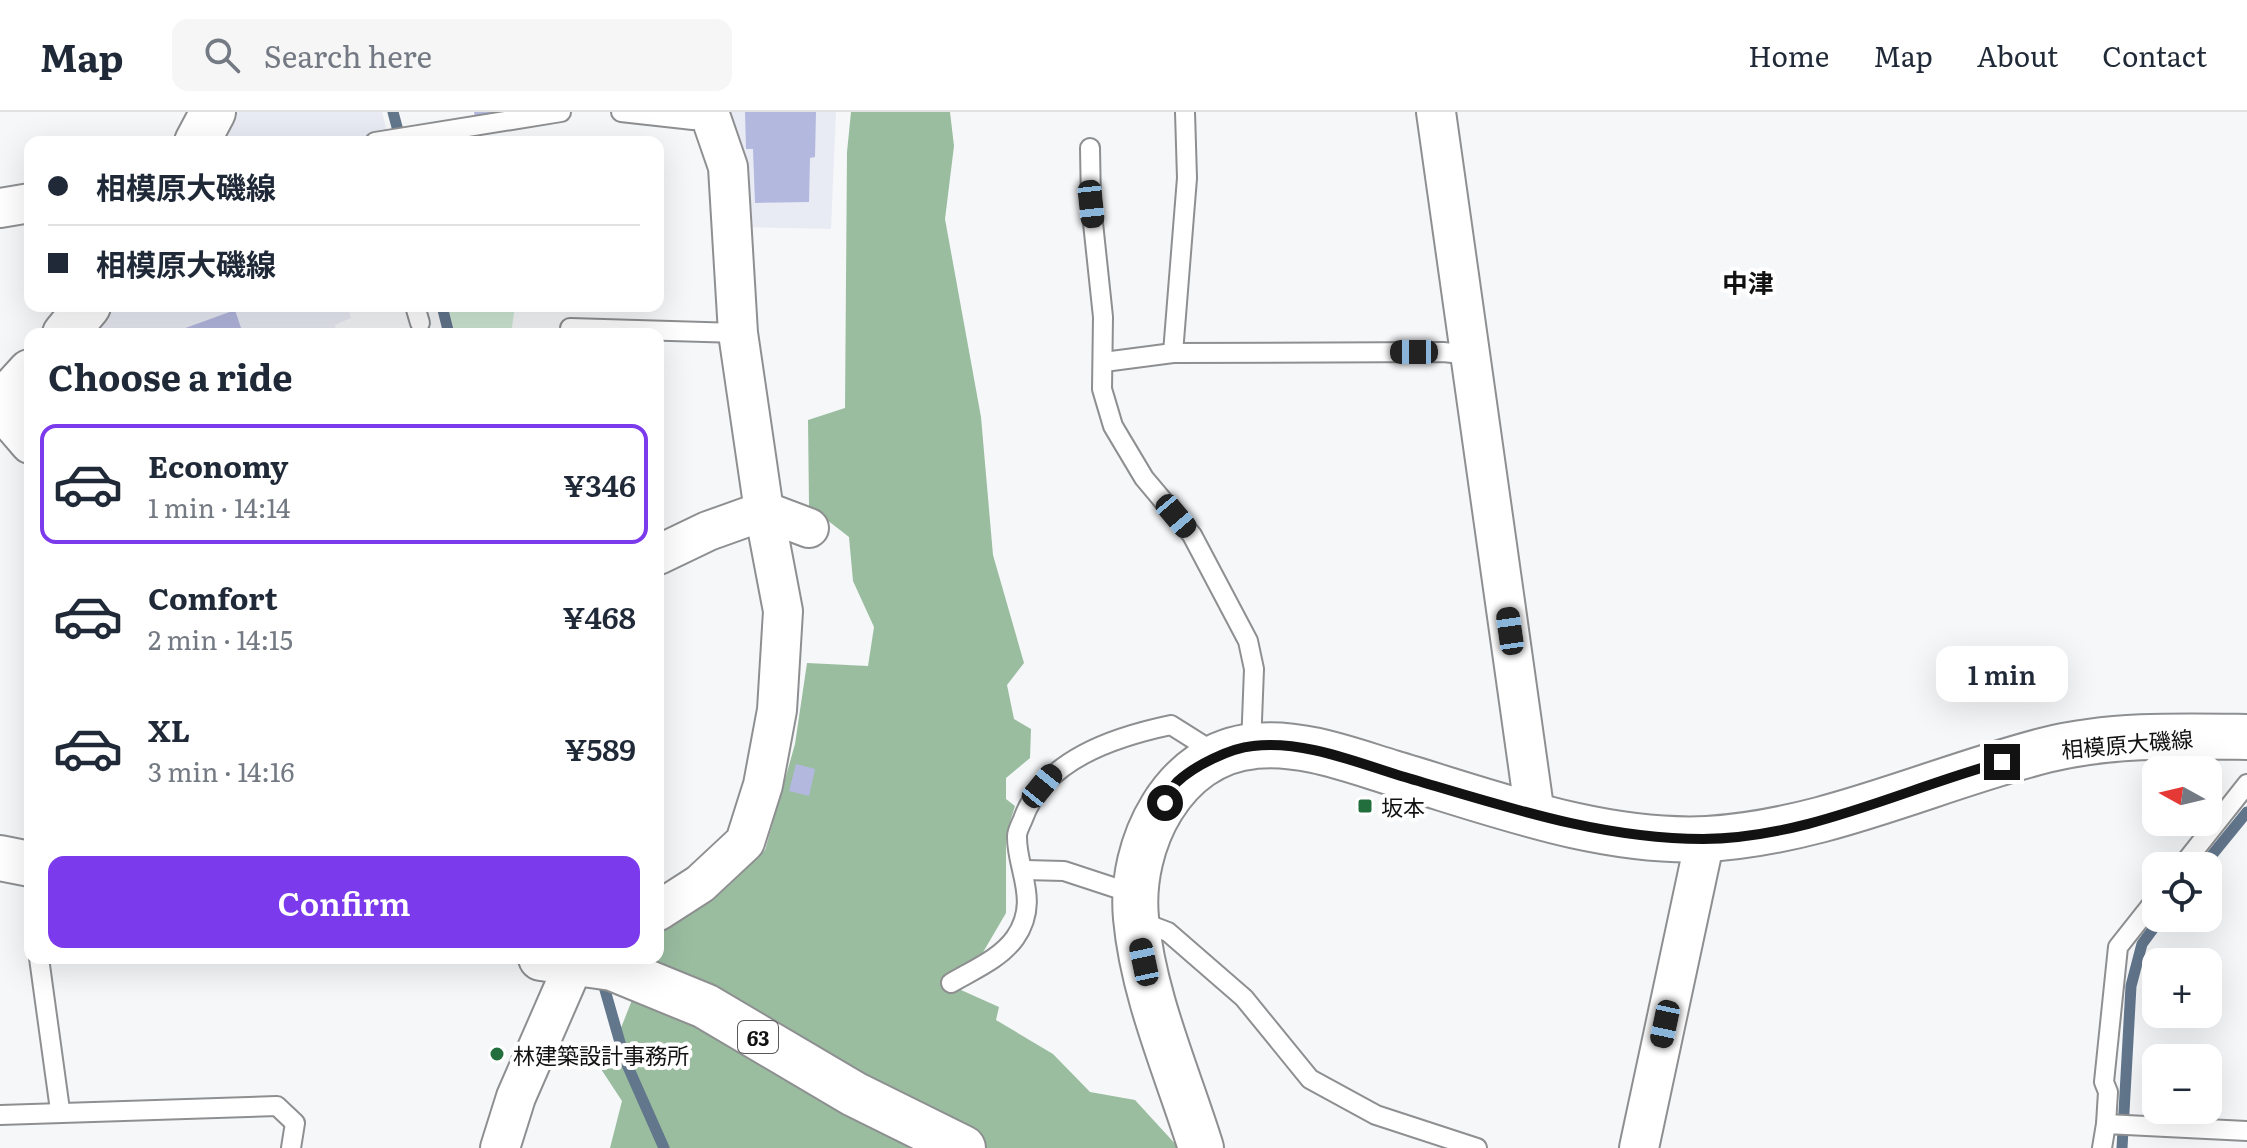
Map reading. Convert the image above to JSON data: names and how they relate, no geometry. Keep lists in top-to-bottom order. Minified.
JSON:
{"streets":{"main road":["相模原大磯線","63"]},"districts":["中津"],"places":{"transit":["坂本"],"other":["林建築設計事務所"]},"north":"left","page":{"header":"Map","search":"Search here","nav":["Home","Map","About","Contact"],"banner":["相模原大磯線","相模原大磯線"],"heading":"Choose a ride","list":[{"name":"Economy","note":"1 min · 14:14","value":"¥346"},{"name":"Comfort","note":"2 min · 14:15","value":"¥468"},{"name":"XL","note":"3 min · 14:16","value":"¥589"}],"bubble":"1 min","map_buttons":["+","−"],"buttons":"Confirm"}}
